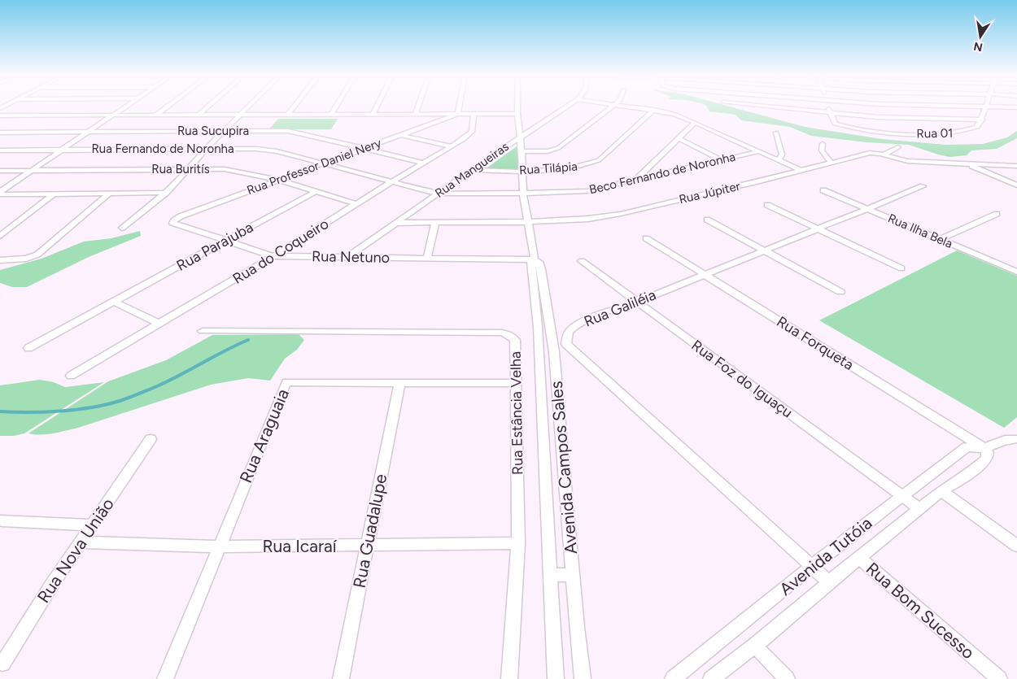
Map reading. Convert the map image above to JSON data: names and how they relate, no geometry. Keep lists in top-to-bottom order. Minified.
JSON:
{"streets":{"street":["Rua Sucupira","Rua 01","Rua Fernando de Noronha","Rua Professor Daniel Nery","Rua Tilápia","Rua Buritís","Rua Mangueiras","Beco Fernando de Noronha","Rua Júpiter","Rua Ilha Bela","Rua Parajuba","Rua do Coqueiro","Rua Netuno","Rua Galiléia","Rua Forqueta","Rua Foz do Iguaçu","Rua Estância Velha","Rua Araguaia","Avenida Campos Sales","Rua Guadalupe","Rua Icaraí","Rua Nova União","Avenida Tutóia","Rua Bom Sucesso"]},"crossings":[["Rua Sucupira","Rua Professor Daniel Nery"],["Rua Sucupira","Rua do Coqueiro"],["Rua Fernando de Noronha","Rua Professor Daniel Nery"],["Rua Fernando de Noronha","Beco Fernando de Noronha"],["Rua Professor Daniel Nery","Rua Buritís"],["Rua Professor Daniel Nery","Beco Fernando de Noronha"],["Rua Professor Daniel Nery","Rua Netuno"],["Rua Tilápia","Rua Mangueiras"],["Rua Tilápia","Avenida Campos Sales"],["Rua Buritís","Rua Parajuba"],["Rua Buritís","Rua do Coqueiro"],["Rua Mangueiras","Beco Fernando de Noronha"],["Rua Mangueiras","Rua Júpiter"],["Rua Mangueiras","Rua Netuno"],["Rua Mangueiras","Avenida Campos Sales"],["Beco Fernando de Noronha","Rua do Coqueiro"],["Beco Fernando de Noronha","Avenida Campos Sales"],["Rua Júpiter","Avenida Campos Sales"],["Rua Ilha Bela","Rua Galiléia"],["Rua Parajuba","Rua Netuno"],["Rua do Coqueiro","Rua Netuno"],["Rua Netuno","Avenida Campos Sales"],["Rua Galiléia","Rua Forqueta"],["Rua Galiléia","Rua Foz do Iguaçu"],["Rua Galiléia","Avenida Tutóia"],["Rua Forqueta","Avenida Tutóia"],["Rua Foz do Iguaçu","Avenida Tutóia"],["Rua Estância Velha","Rua Araguaia"],["Rua Estância Velha","Rua Icaraí"],["Rua Araguaia","Rua Guadalupe"],["Rua Araguaia","Rua Icaraí"],["Rua Guadalupe","Rua Icaraí"],["Rua Icaraí","Rua Nova União"],["Avenida Tutóia","Rua Bom Sucesso"]],"north":"bottom"}
